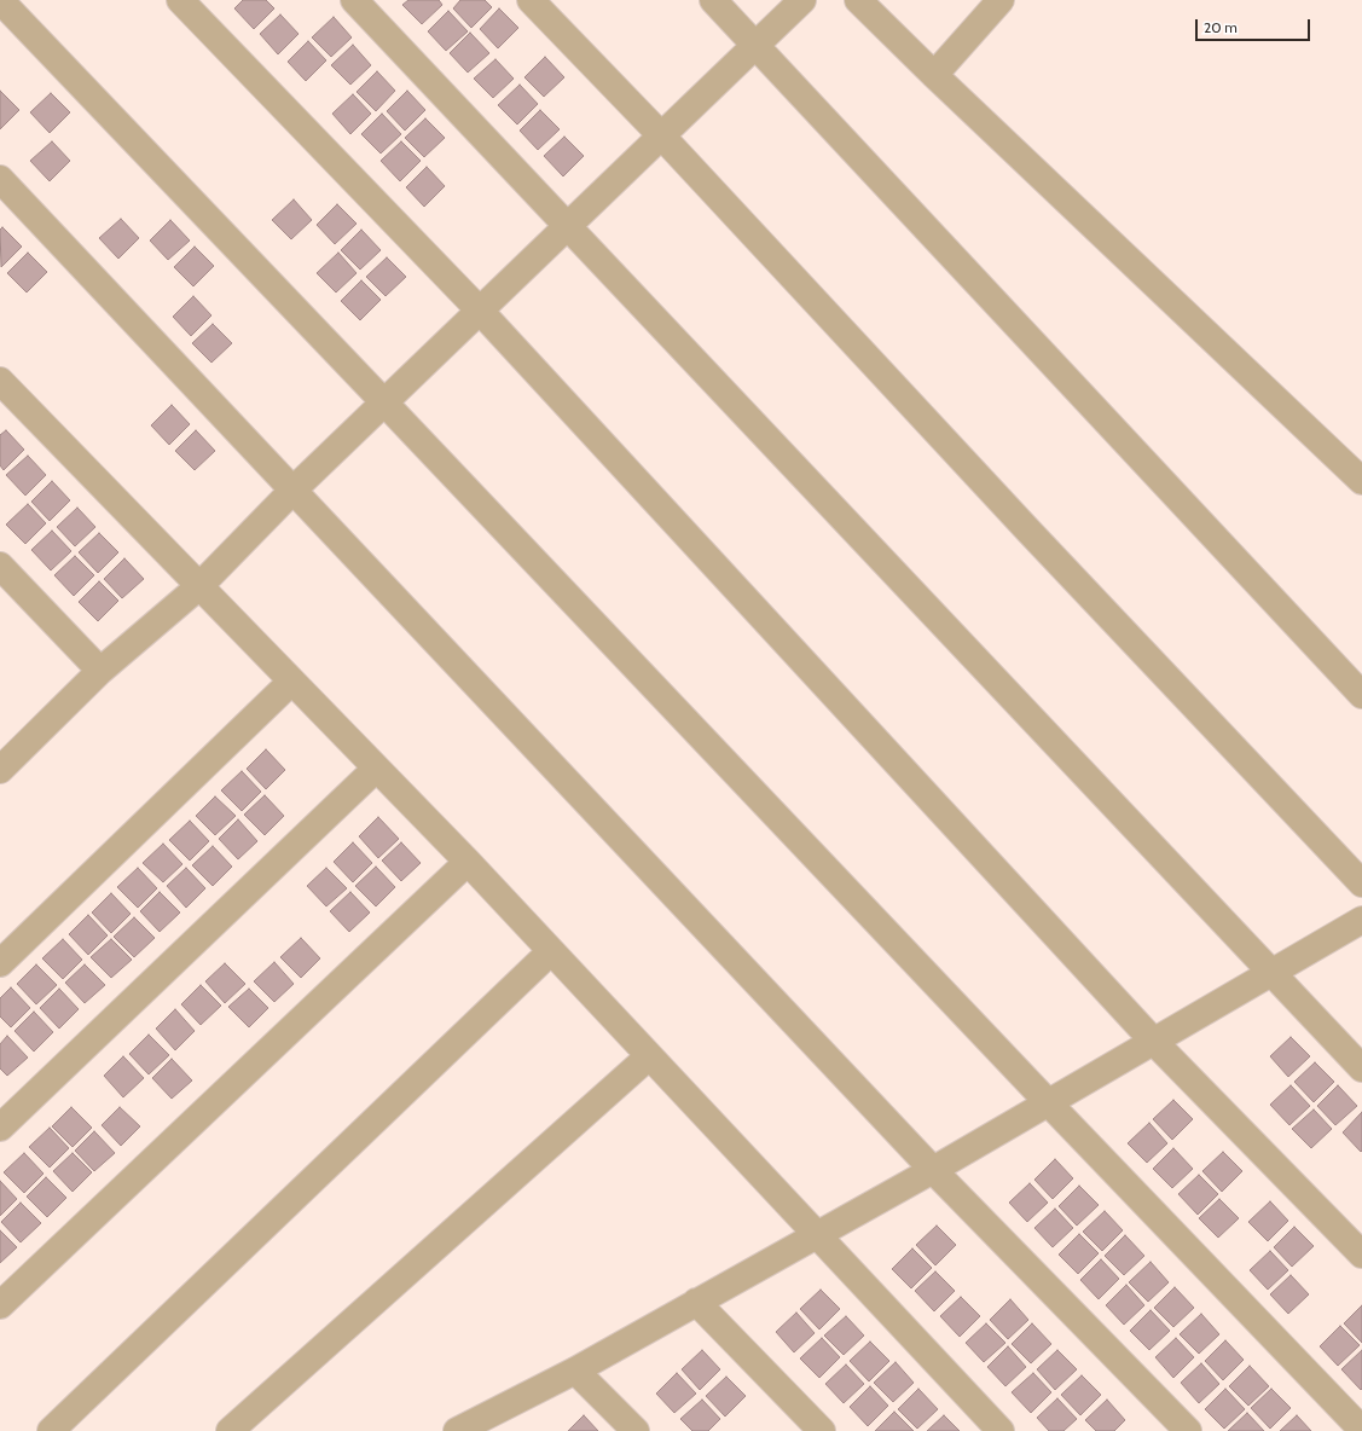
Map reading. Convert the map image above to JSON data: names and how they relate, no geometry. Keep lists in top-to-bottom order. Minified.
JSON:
{"scale_bar":"20 m"}
